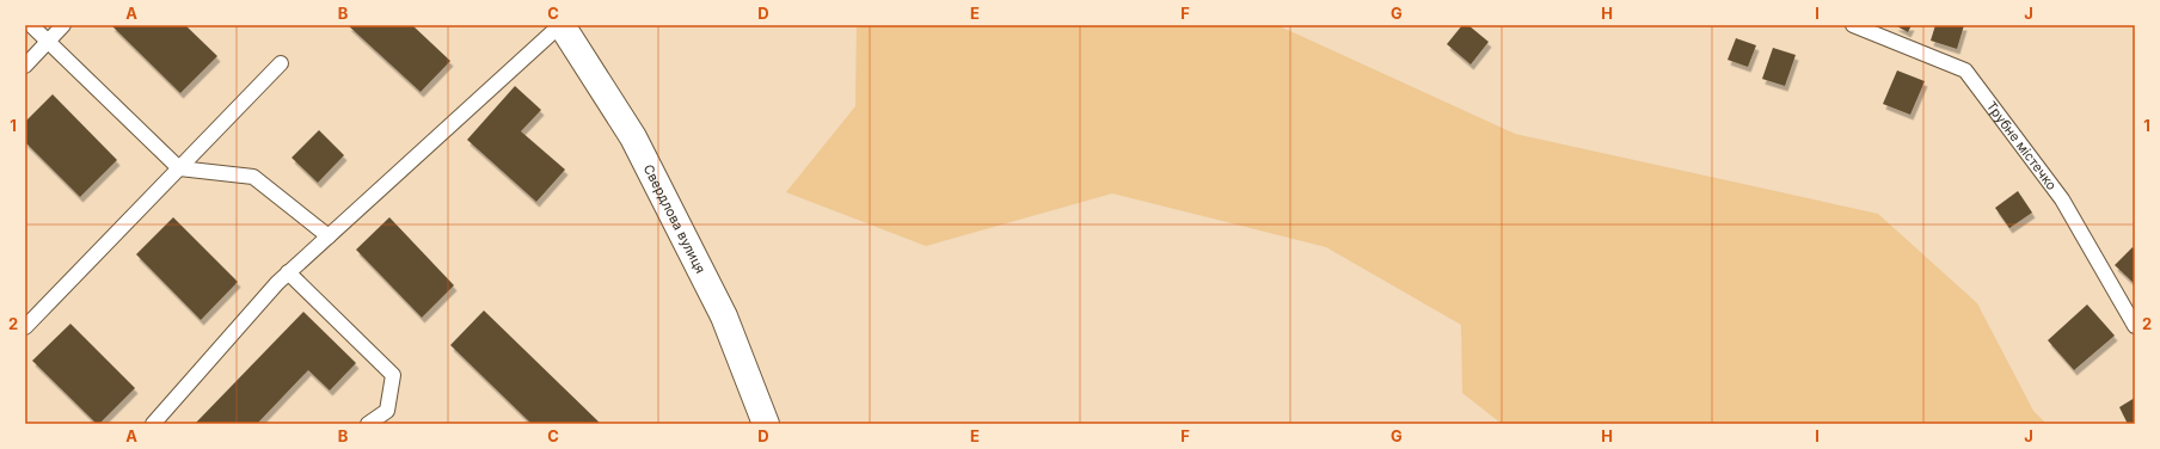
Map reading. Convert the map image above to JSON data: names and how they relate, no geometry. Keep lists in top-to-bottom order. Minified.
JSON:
{"streets":{"street":["Свердлова вулиця"],"lane":["Трубне містечко"]},"grid":{"columns":["A","B","C","D","E","F","G","H","I","J"],"rows":["1","2"]}}
